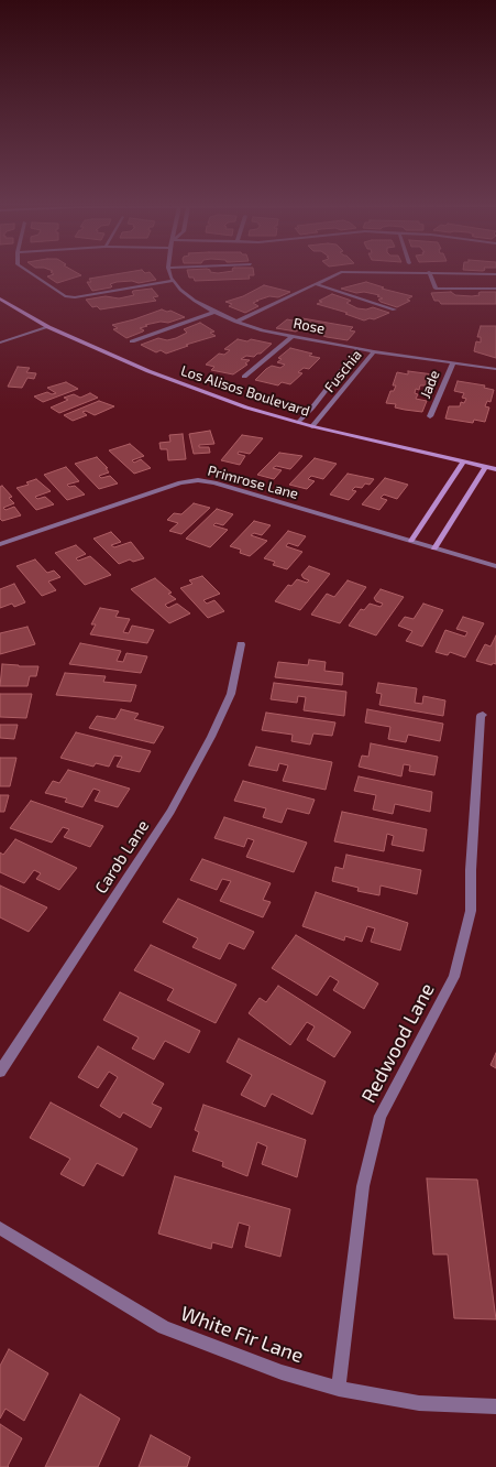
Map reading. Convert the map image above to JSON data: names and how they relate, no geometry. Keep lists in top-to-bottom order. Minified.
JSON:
{"streets":{"main road":["Los Alisos Boulevard"],"street":["Rose","Fuschia","Jade","Primrose Lane","Carob Lane","Redwood Lane","White Fir Lane"]},"crossings":[["Rose","Fuschia"],["Rose","Jade"],["Fuschia","Los Alisos Boulevard"],["Redwood Lane","White Fir Lane"]]}
